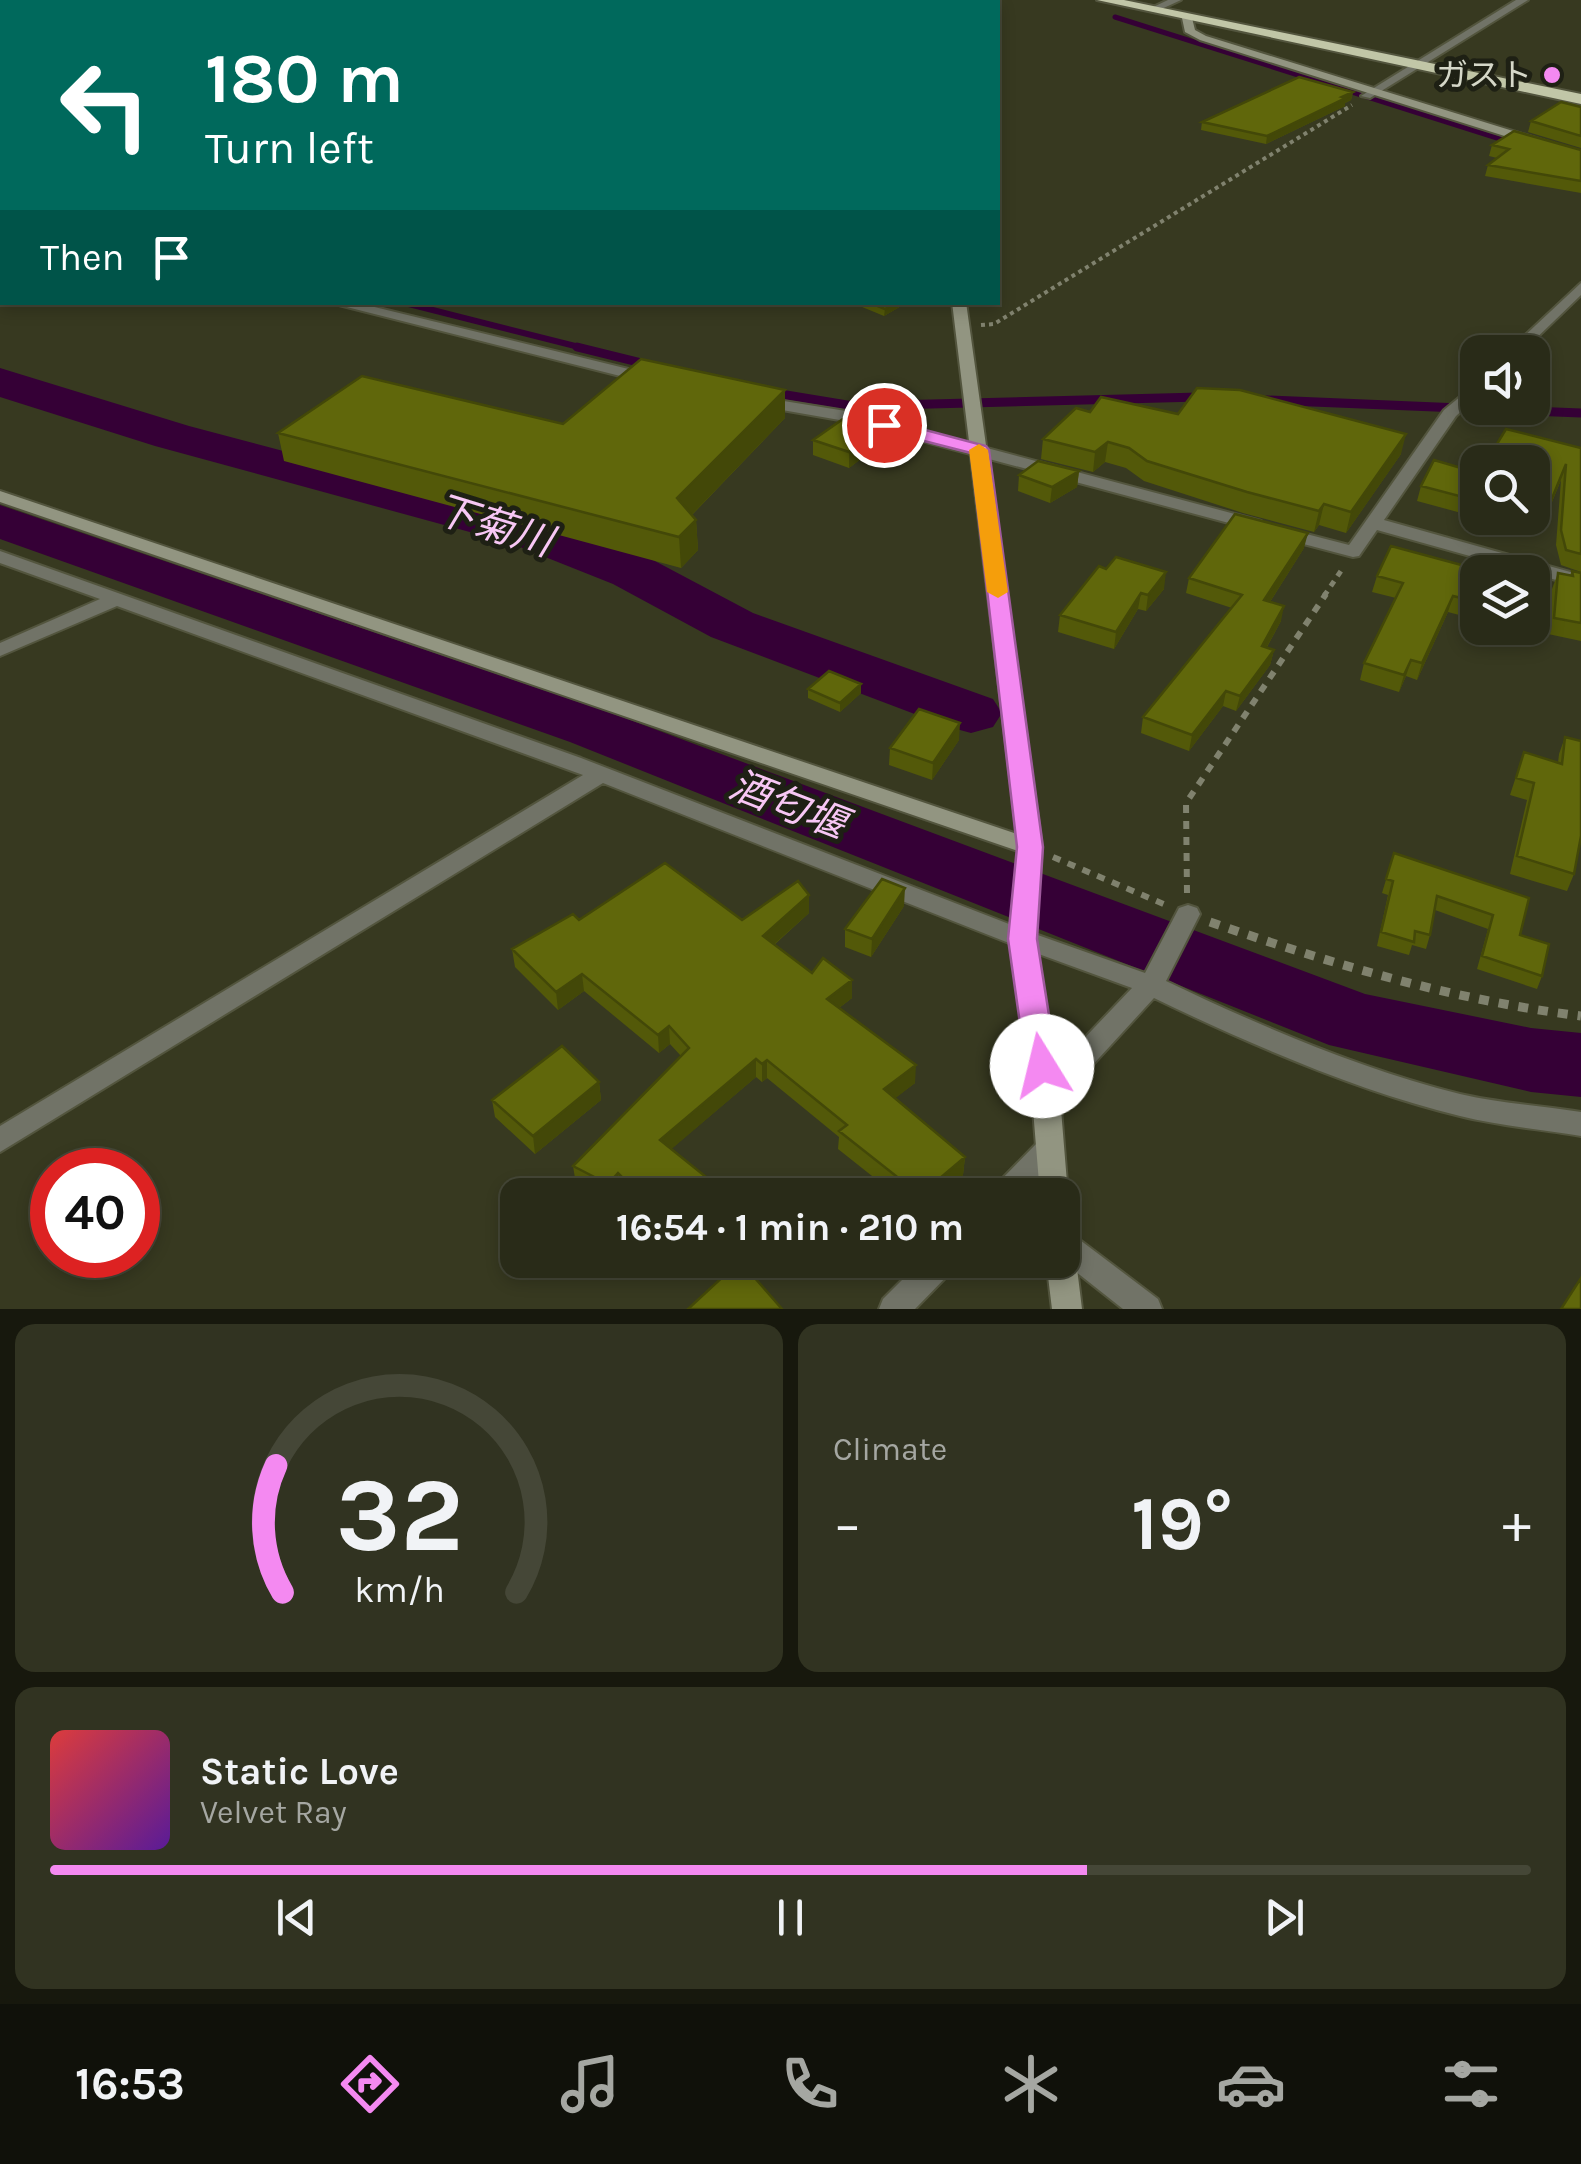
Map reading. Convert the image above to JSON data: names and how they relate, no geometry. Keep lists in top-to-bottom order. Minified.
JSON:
{"water":["下菊川","酒匂堰"],"places":["ガスト"],"page":{"turn":["180 m","Turn left"],"then":"Then","limit":"40","trip":"16:54 · 1 min · 210 m","tile":"Climate","heat":["−","19°","+"],"song":["Static Love","Velvet Ray"],"tabs":"16:53","gauge":["32","km/h"]}}
